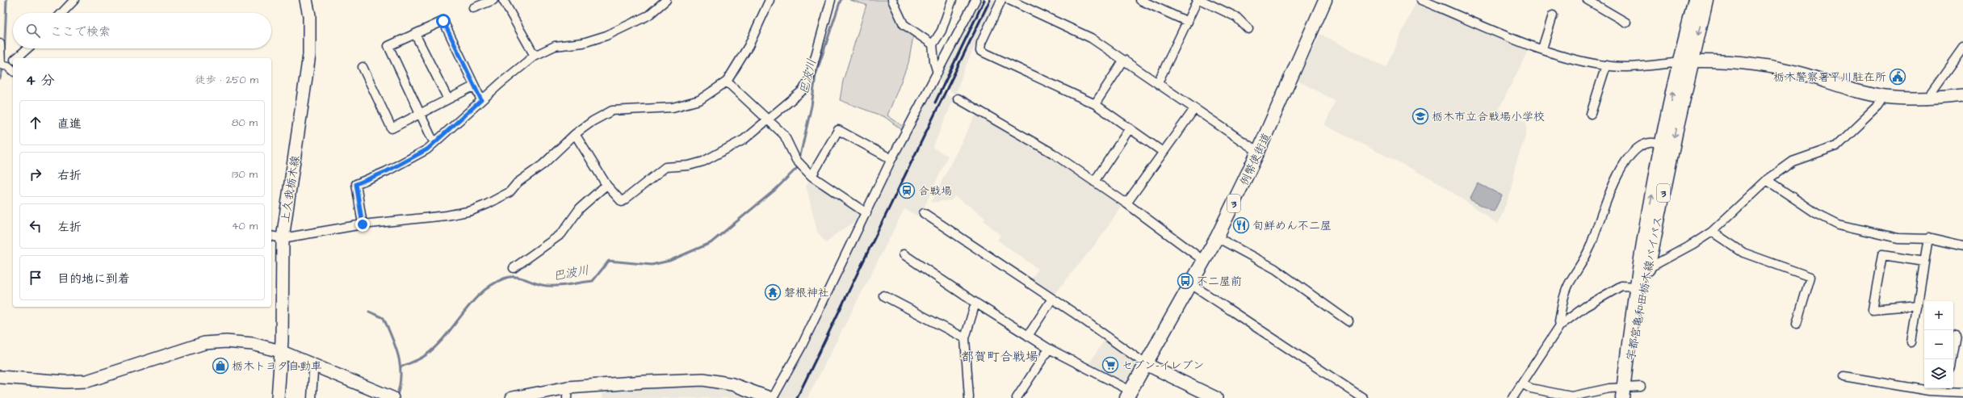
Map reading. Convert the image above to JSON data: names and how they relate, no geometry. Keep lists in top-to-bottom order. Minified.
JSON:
{"streets":{"main road":["例幣使街道","3","宇都宮亀和田栃木線バイパス"],"street":["上久我栃木線"]},"districts":["都賀町合戦場"],"water":["巴波川"],"places":{"public building":["栃木警察署平川駐在所"],"school or university":["栃木市立合戦場小学校"],"station":["合戦場"],"restaurant":["旬鮮めん不二屋"],"bus stop":["不二屋前"],"temple":["磐根神社"],"supermarket":["セブン-イレブン"],"shop":["栃木トヨタ自動車"]},"page":{"search":"ここで検索","heading":["4 分","徒歩 · 250 m"],"list":[["直進","80 m"],["右折","130 m"],["左折","40 m"],"目的地に到着"],"map_buttons":["+","−"]}}
